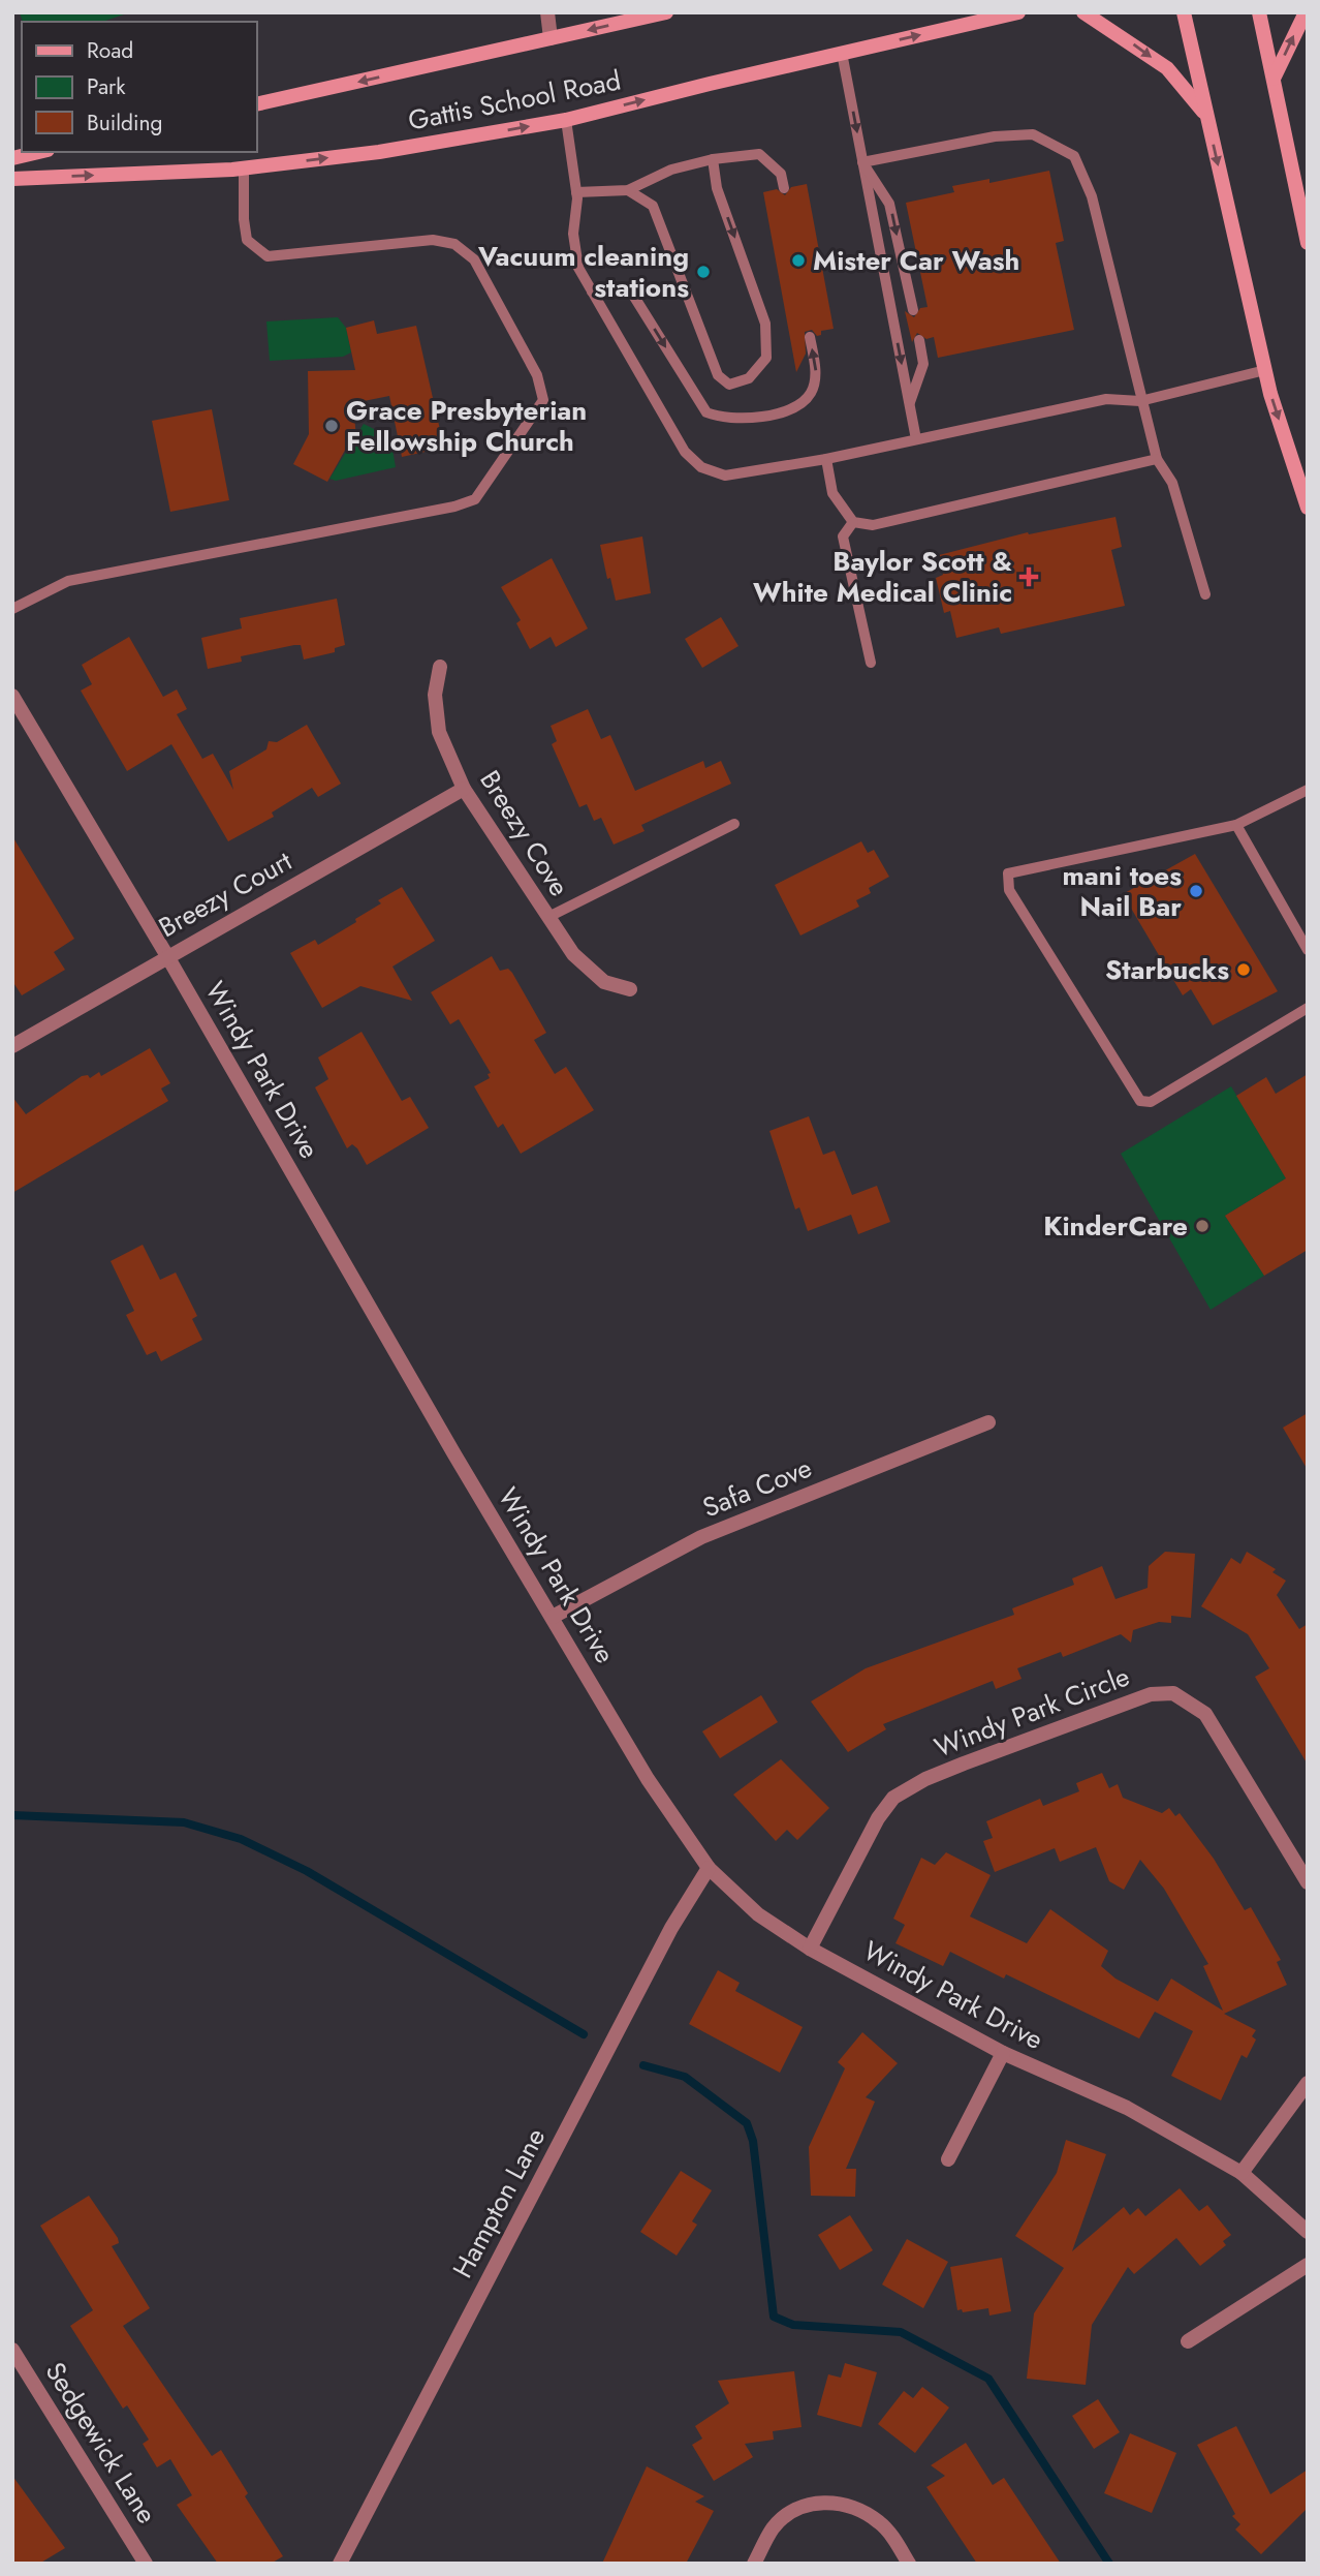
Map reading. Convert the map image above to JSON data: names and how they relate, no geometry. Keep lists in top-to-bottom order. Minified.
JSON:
{"streets":{"main road":["Gattis School Road"],"street":["Breezy Cove","Breezy Court","Windy Park Drive","Safa Cove","Windy Park Circle","Hampton Lane","Sedgewick Lane"]},"crossings":[["Breezy Cove","Breezy Court"],["Breezy Court","Windy Park Drive"],["Windy Park Drive","Safa Cove"],["Windy Park Drive","Windy Park Circle"],["Windy Park Drive","Hampton Lane"]],"places":{"other":["Mister Car Wash","Vacuum cleaning stations","Grace Presbyterian Fellowship Church","mani toes Nail Bar","Starbucks","KinderCare"],"health":["Baylor Scott & White Medical Clinic"]},"legend":["Road","Park","Building"]}
